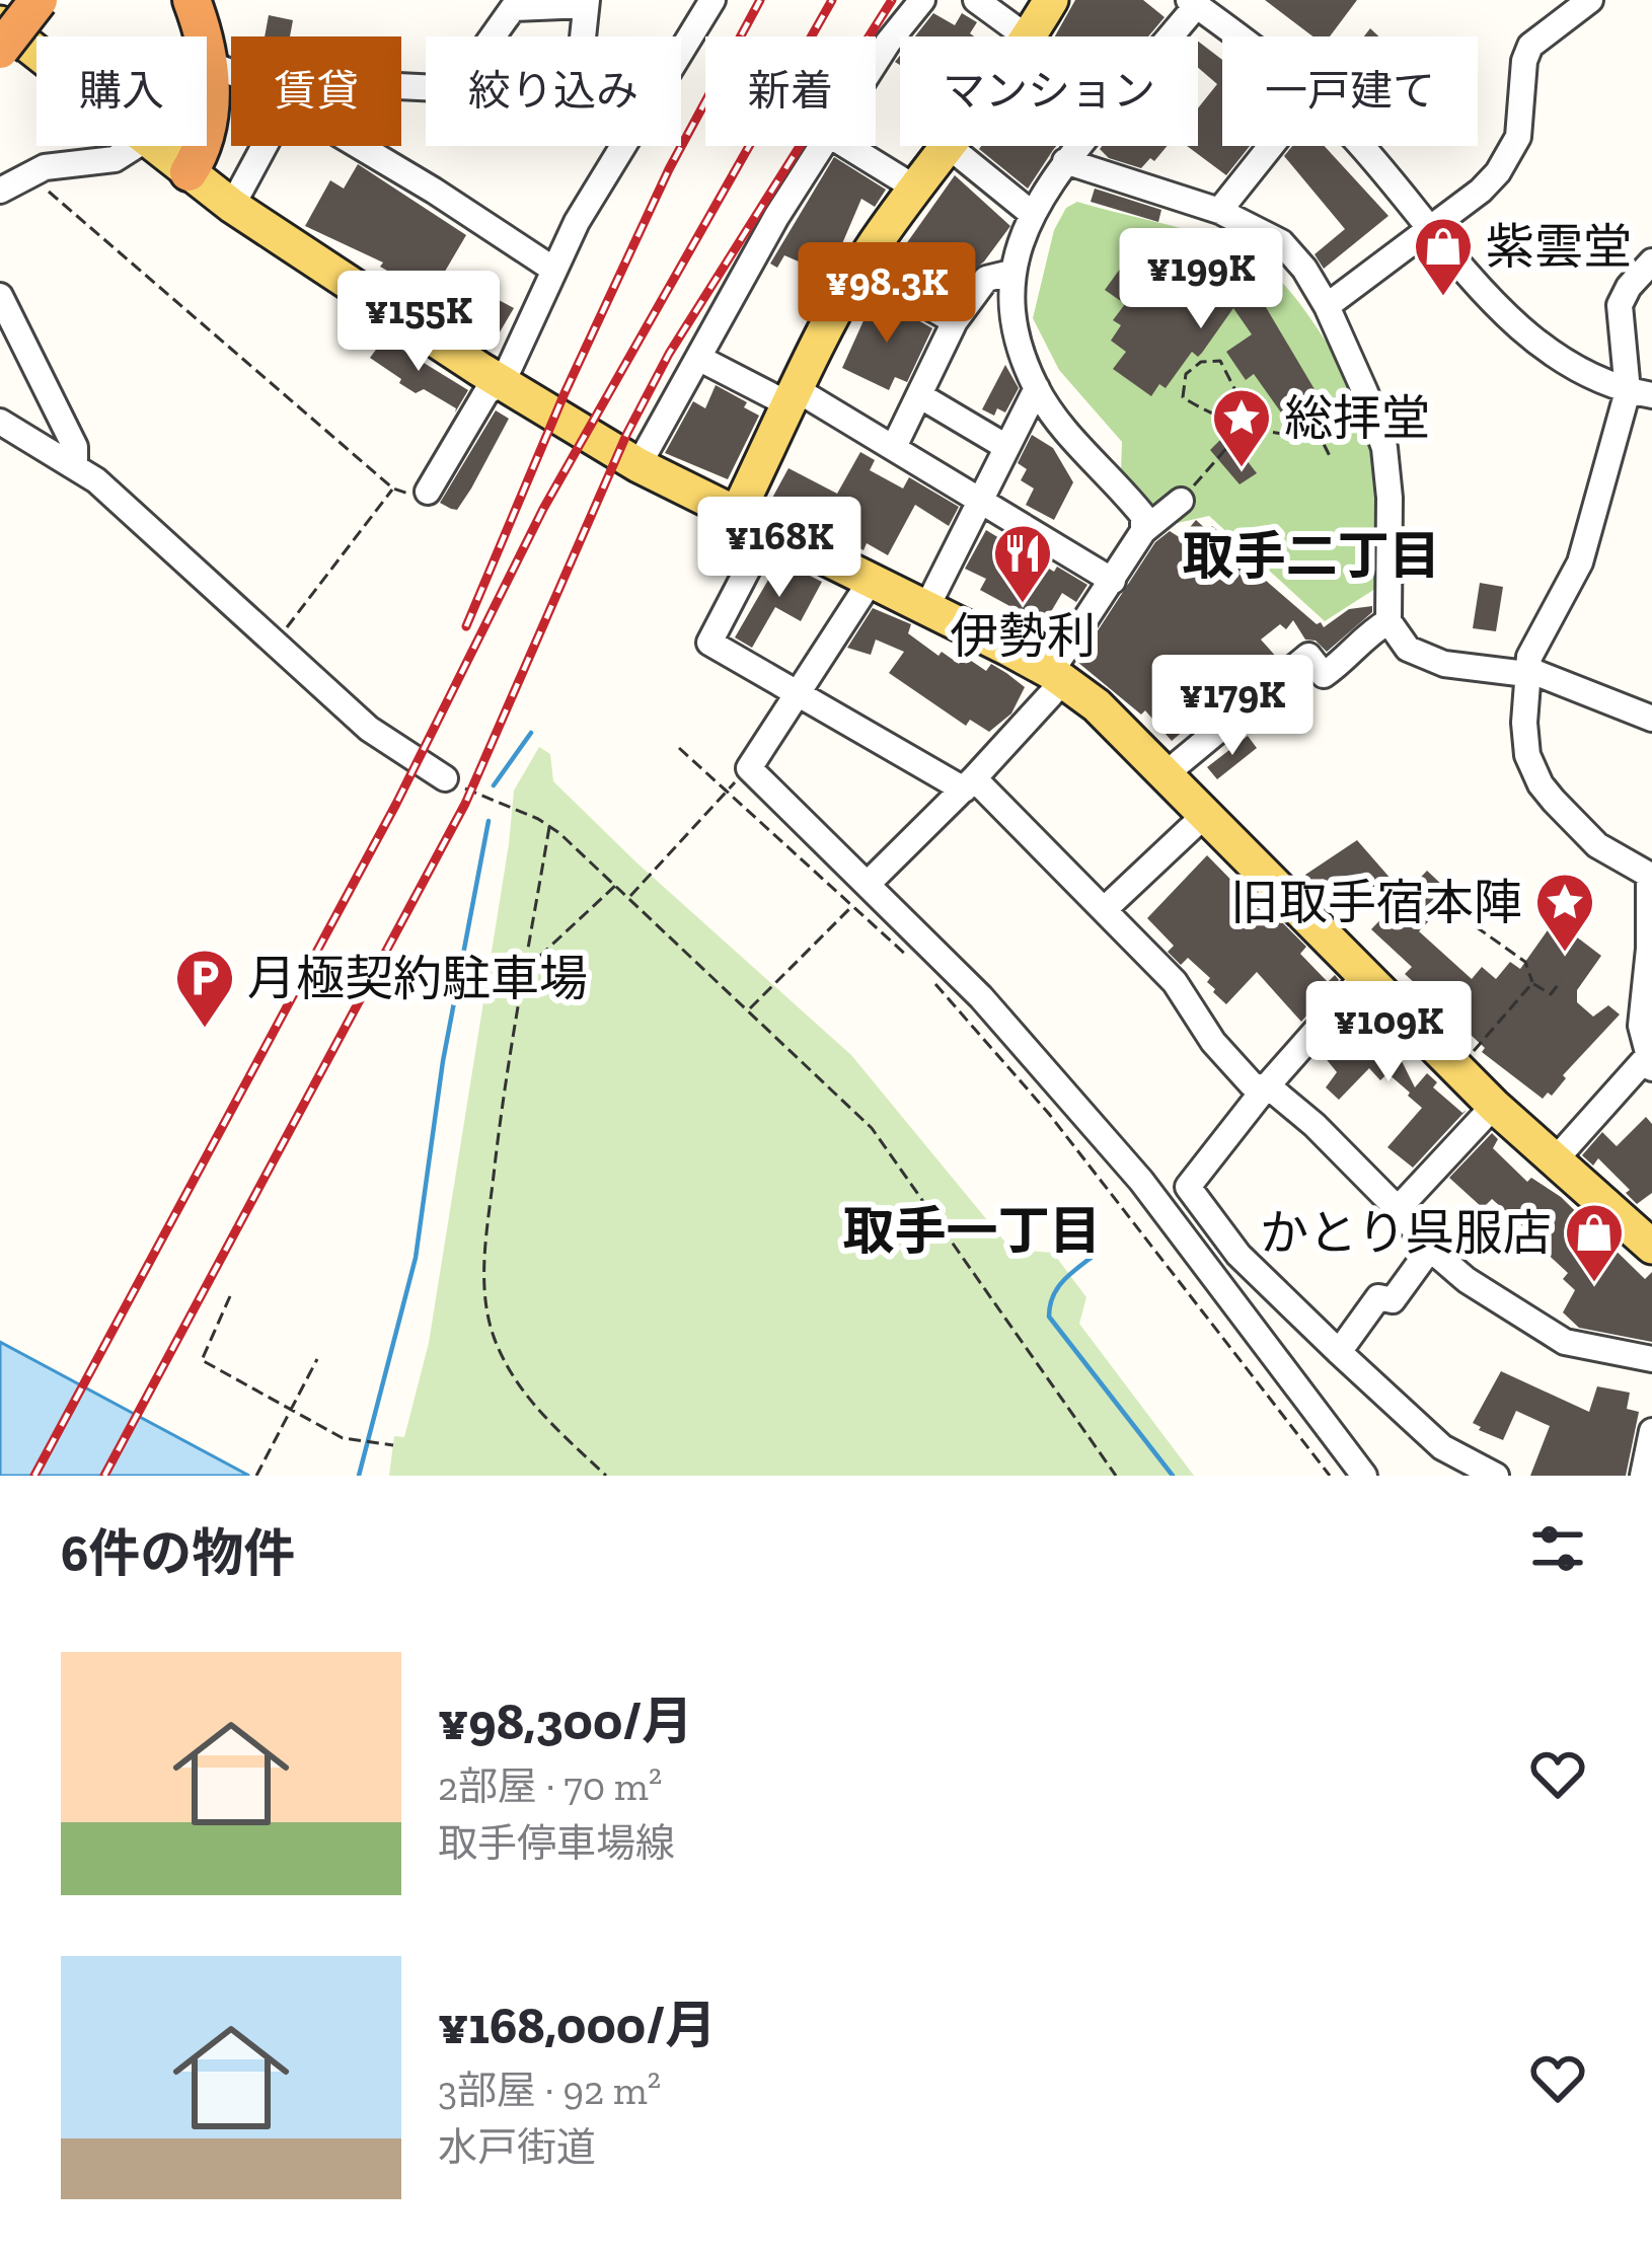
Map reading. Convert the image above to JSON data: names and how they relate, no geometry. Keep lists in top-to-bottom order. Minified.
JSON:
{"districts":["取手二丁目","取手一丁目"],"places":{"shop":["紫雲堂","かとり呉服店"],"place":["総拝堂","旧取手宿本陣"],"restaurant":["伊勢利"],"parking":["月極契約駐車場"]},"page":{"chip":["購入","賃貸","絞り込み","新着","マンション","一戸建て"],"price":["¥199K","¥98.3K","¥155K","¥168K","¥179K","¥109K"],"heading":"6件の物件","list":[{"name":"¥98,300/月","note":"2部屋 · 70 m² · 取手停車場線"},{"name":"¥168,000/月","note":"3部屋 · 92 m² · 水戸街道"}]}}
